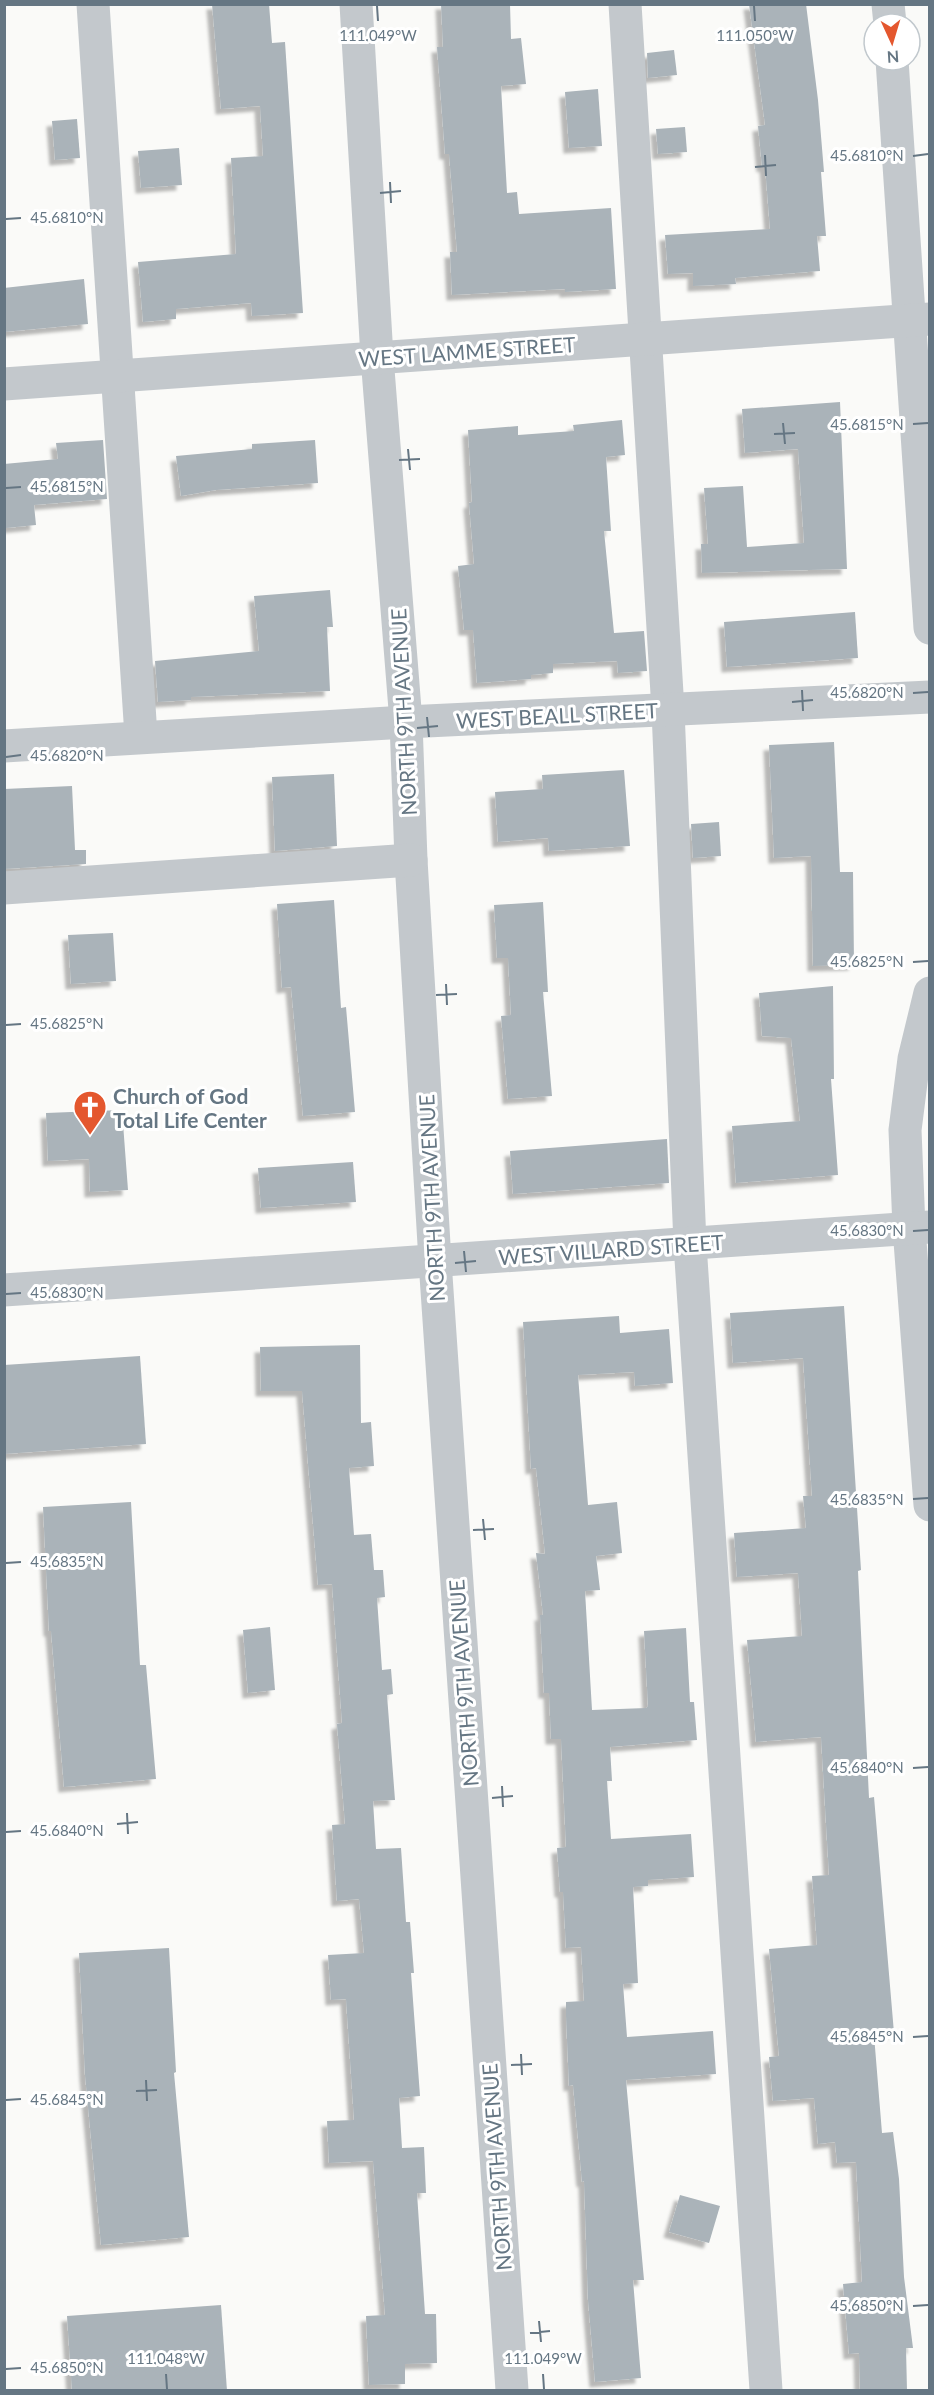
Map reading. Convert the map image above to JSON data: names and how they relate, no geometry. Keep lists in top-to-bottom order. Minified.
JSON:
{"streets":{"street":["WEST LAMME STREET","NORTH 9TH AVENUE","WEST BEALL STREET","WEST VILLARD STREET"]},"crossings":[["WEST LAMME STREET","NORTH 9TH AVENUE"],["NORTH 9TH AVENUE","WEST BEALL STREET"],["NORTH 9TH AVENUE","WEST VILLARD STREET"]],"places":{"church":["Church of God Total Life Center"]},"north":"bottom","coordinates":["111.049°W","111.050°W","45.6810°N","45.6815°N","45.6820°N","45.6825°N","45.6830°N","45.6835°N","45.6840°N","45.6845°N","45.6850°N","111.048°W"]}
